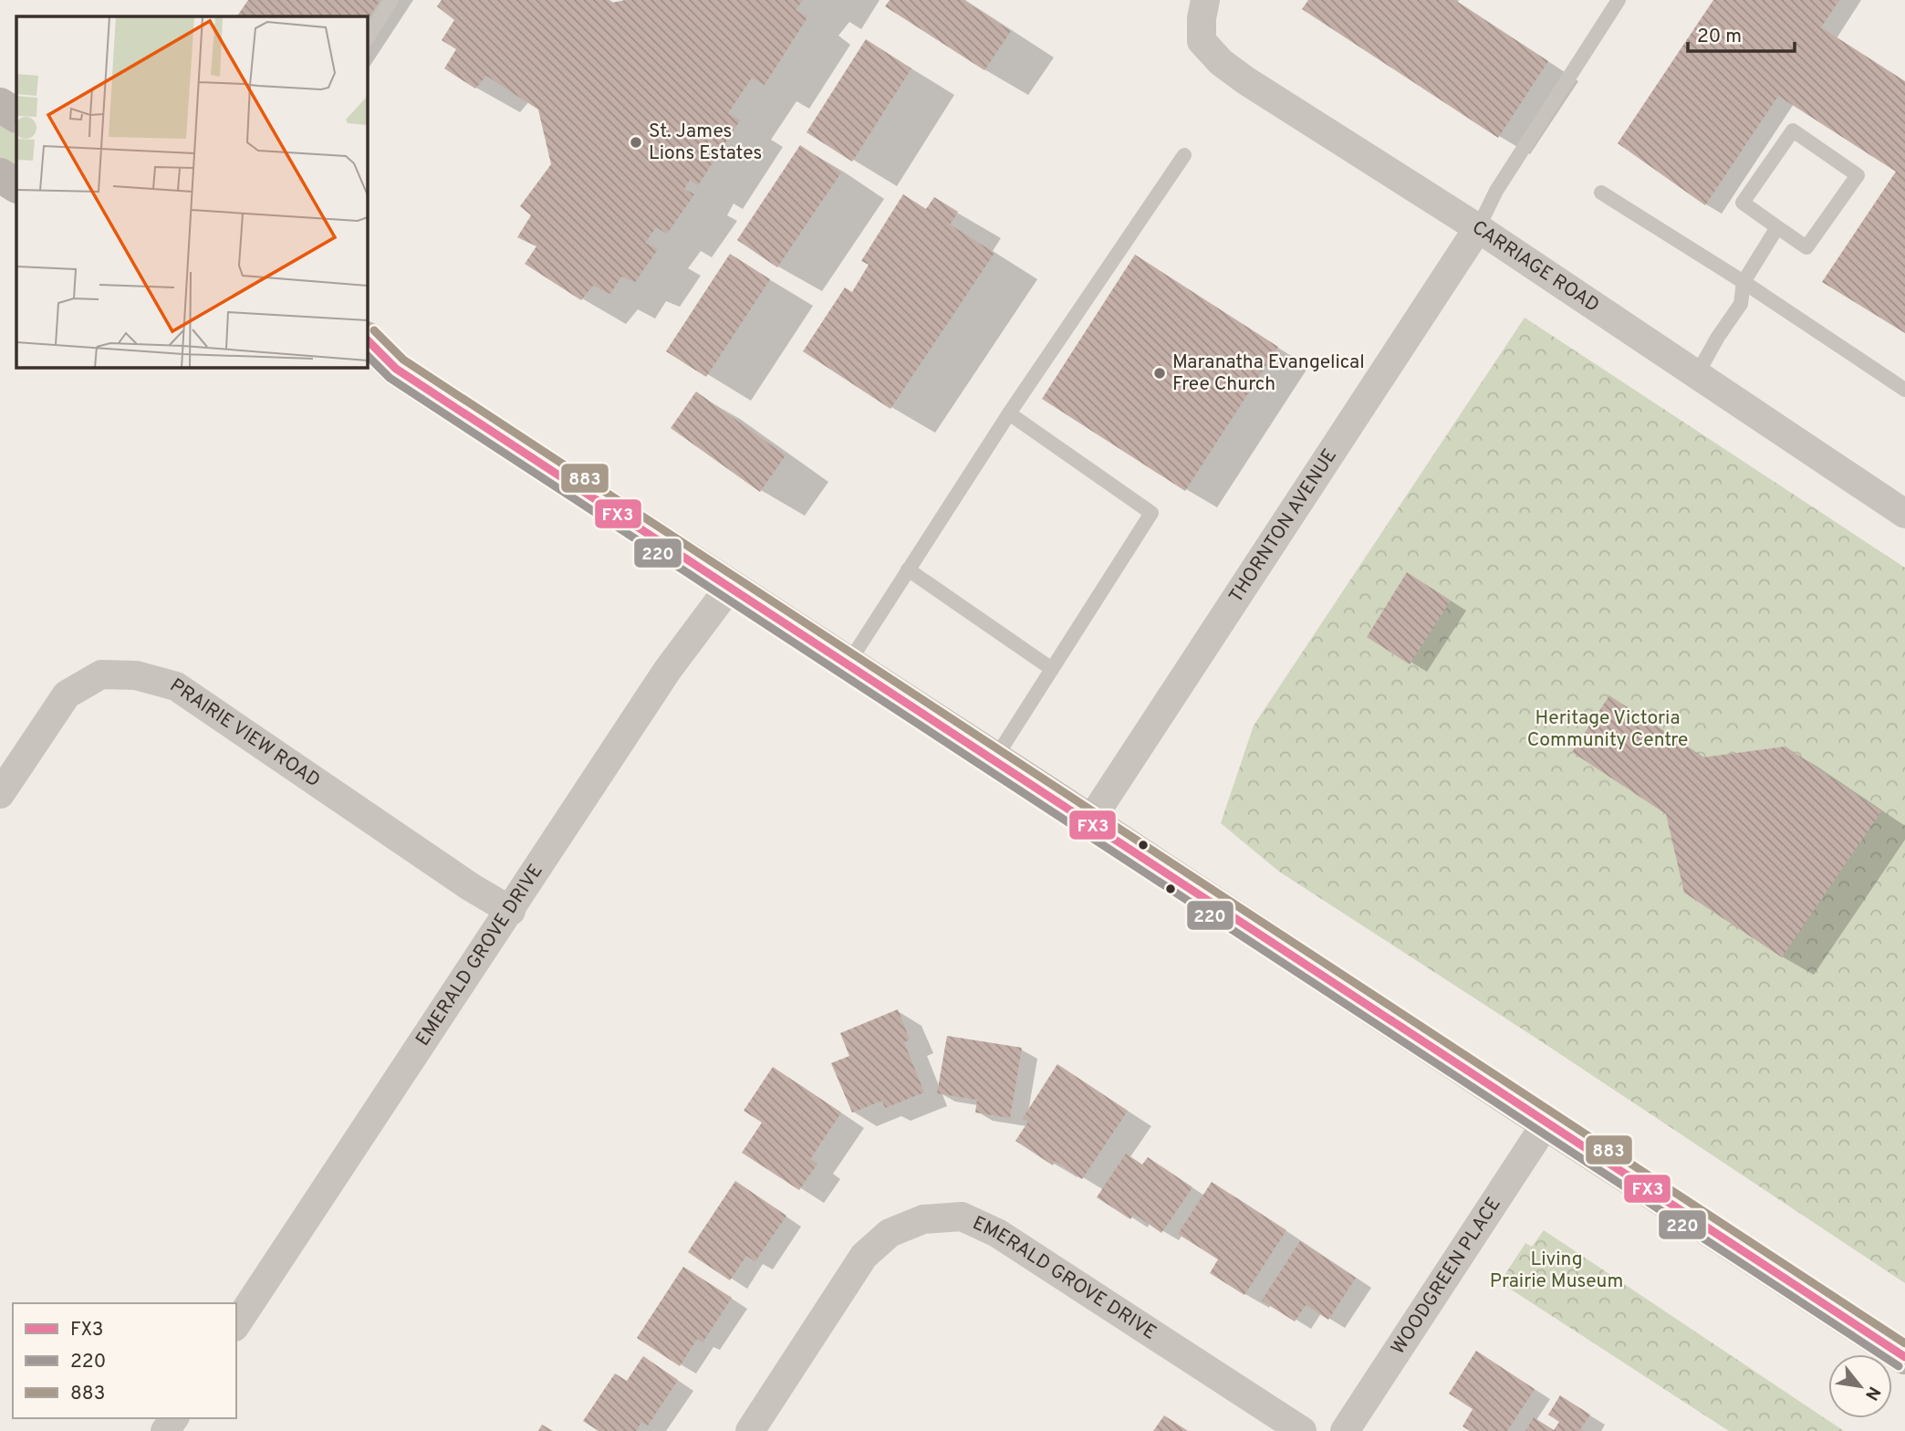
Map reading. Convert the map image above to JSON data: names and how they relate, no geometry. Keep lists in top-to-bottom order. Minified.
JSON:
{"streets":{"street":["CARRIAGE ROAD","THORNTON AVENUE","PRAIRIE VIEW ROAD","EMERALD GROVE DRIVE","WOODGREEN PLACE"]},"crossings":[["CARRIAGE ROAD","THORNTON AVENUE"],["PRAIRIE VIEW ROAD","EMERALD GROVE DRIVE"]],"parks":["Heritage Victoria Community Centre","Living Prairie Museum"],"places":["St. James Lions Estates","Maranatha Evangelical Free Church"],"lines":["transit line 883","transit line FX3","transit line 220"],"legend":["FX3","220","883"],"scale_bar":"20 m","north":"bottom right"}
